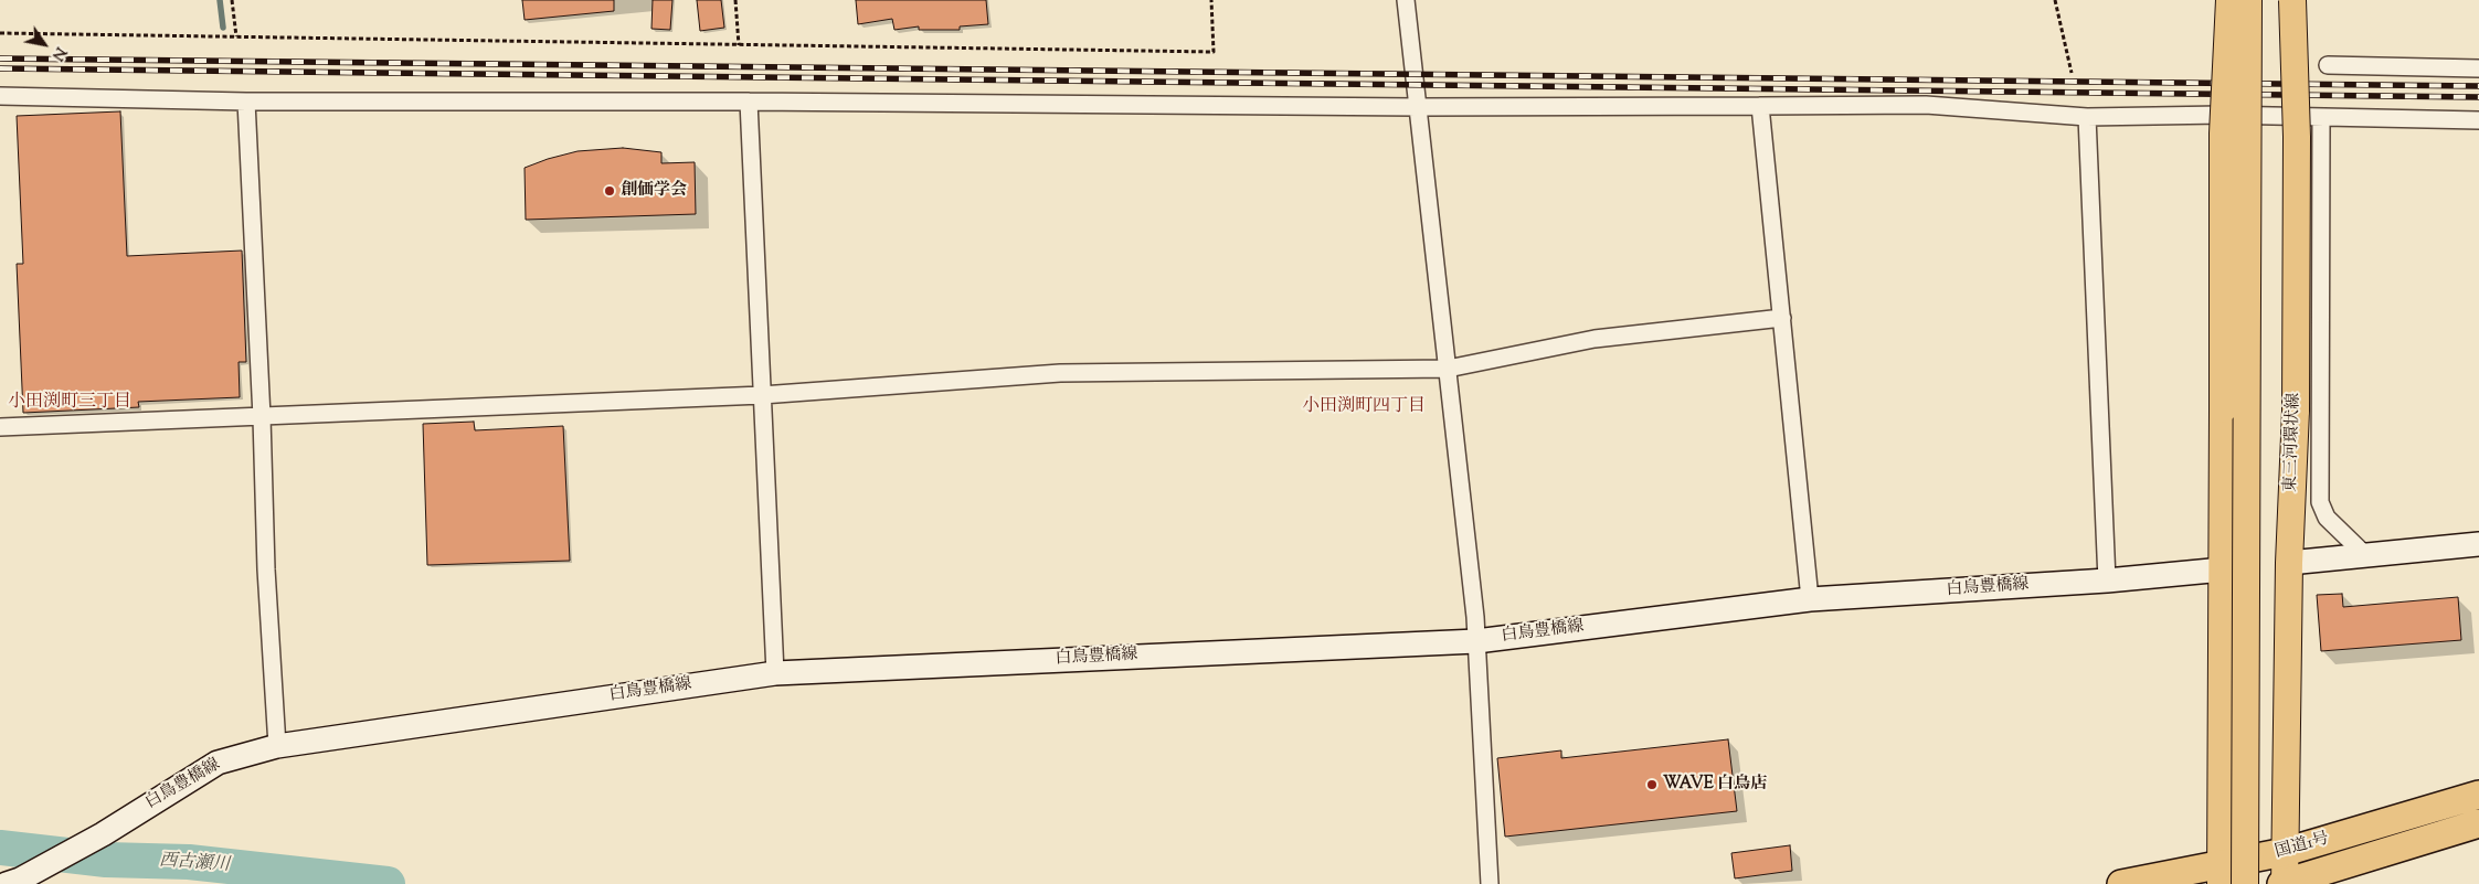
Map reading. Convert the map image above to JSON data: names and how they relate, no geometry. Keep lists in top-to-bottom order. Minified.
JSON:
{"streets":{"highway":["国道1号"],"main road":["東三河環状線","白鳥豊橋線"]},"crossings":[["東三河環状線","国道1号"]],"districts":["小田渕町三丁目","小田渕町四丁目"],"water":["西古瀬川"],"places":["創価学会","WAVE 白鳥店"],"north":"bottom right"}
